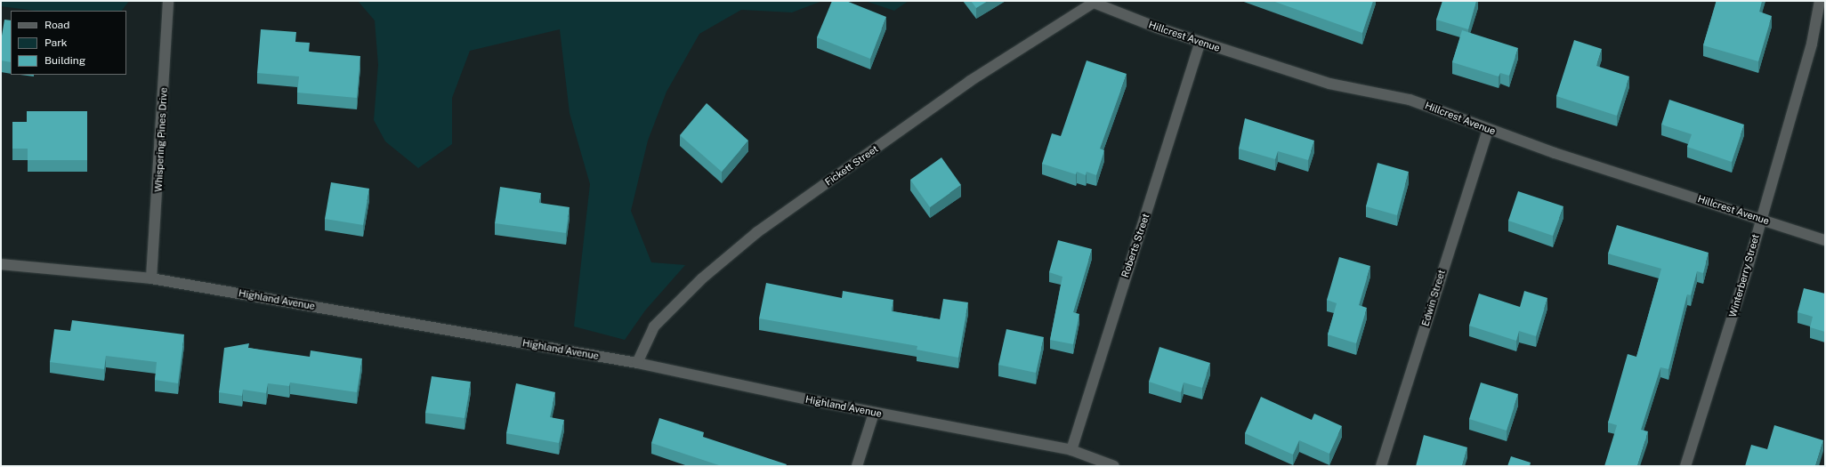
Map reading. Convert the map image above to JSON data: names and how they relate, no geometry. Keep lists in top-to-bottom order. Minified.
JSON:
{"streets":{"street":["Hillcrest Avenue","Whispering Pines Drive","Fickett Street","Roberts Street","Winterberry Street","Edwin Street","Highland Avenue"]},"crossings":[["Hillcrest Avenue","Fickett Street"],["Hillcrest Avenue","Roberts Street"],["Hillcrest Avenue","Winterberry Street"],["Hillcrest Avenue","Edwin Street"],["Whispering Pines Drive","Highland Avenue"],["Fickett Street","Highland Avenue"],["Roberts Street","Highland Avenue"]],"legend":["Road","Park","Building"]}
